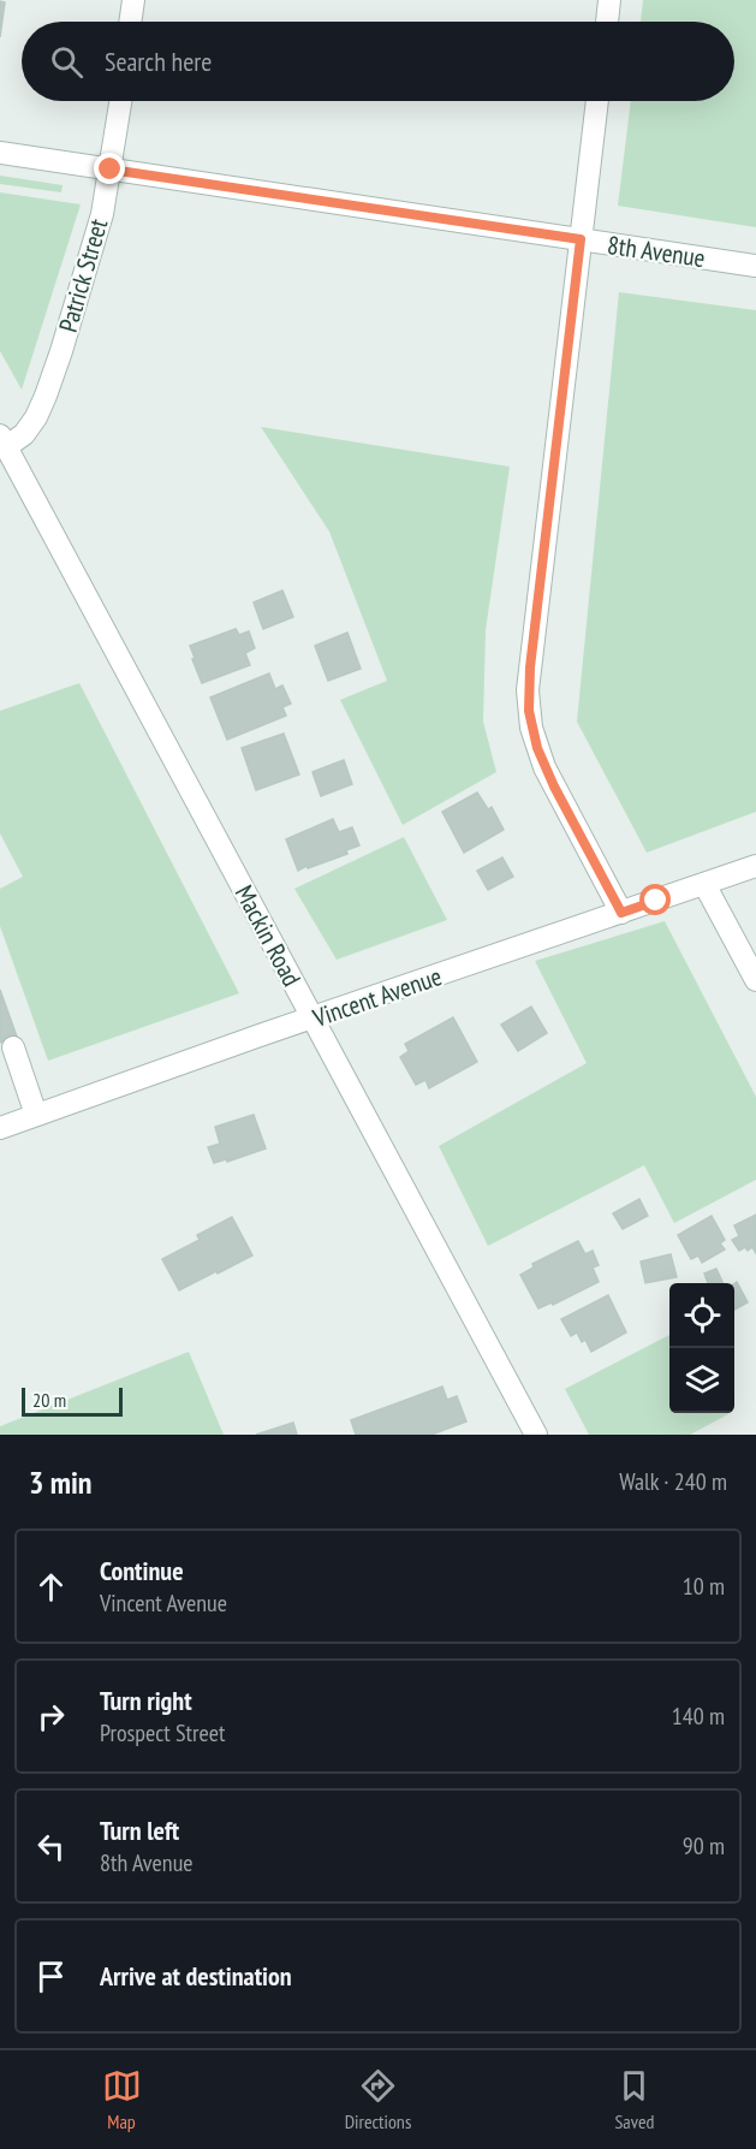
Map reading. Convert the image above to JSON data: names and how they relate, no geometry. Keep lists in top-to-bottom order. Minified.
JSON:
{"streets":{"street":["8th Avenue","Patrick Street","Mackin Road","Vincent Avenue"]},"crossings":[["8th Avenue","Patrick Street"],["Patrick Street","Mackin Road"],["Mackin Road","Vincent Avenue"]],"scale_bar":"20 m","page":{"search":"Search here","scale":"20 m","heading":["3 min","Walk · 240 m"],"list":[["Continue","Vincent Avenue","10 m"],["Turn right","Prospect Street","140 m"],["Turn left","8th Avenue","90 m"],"Arrive at destination"],"nav":["Map","Directions","Saved"]}}
